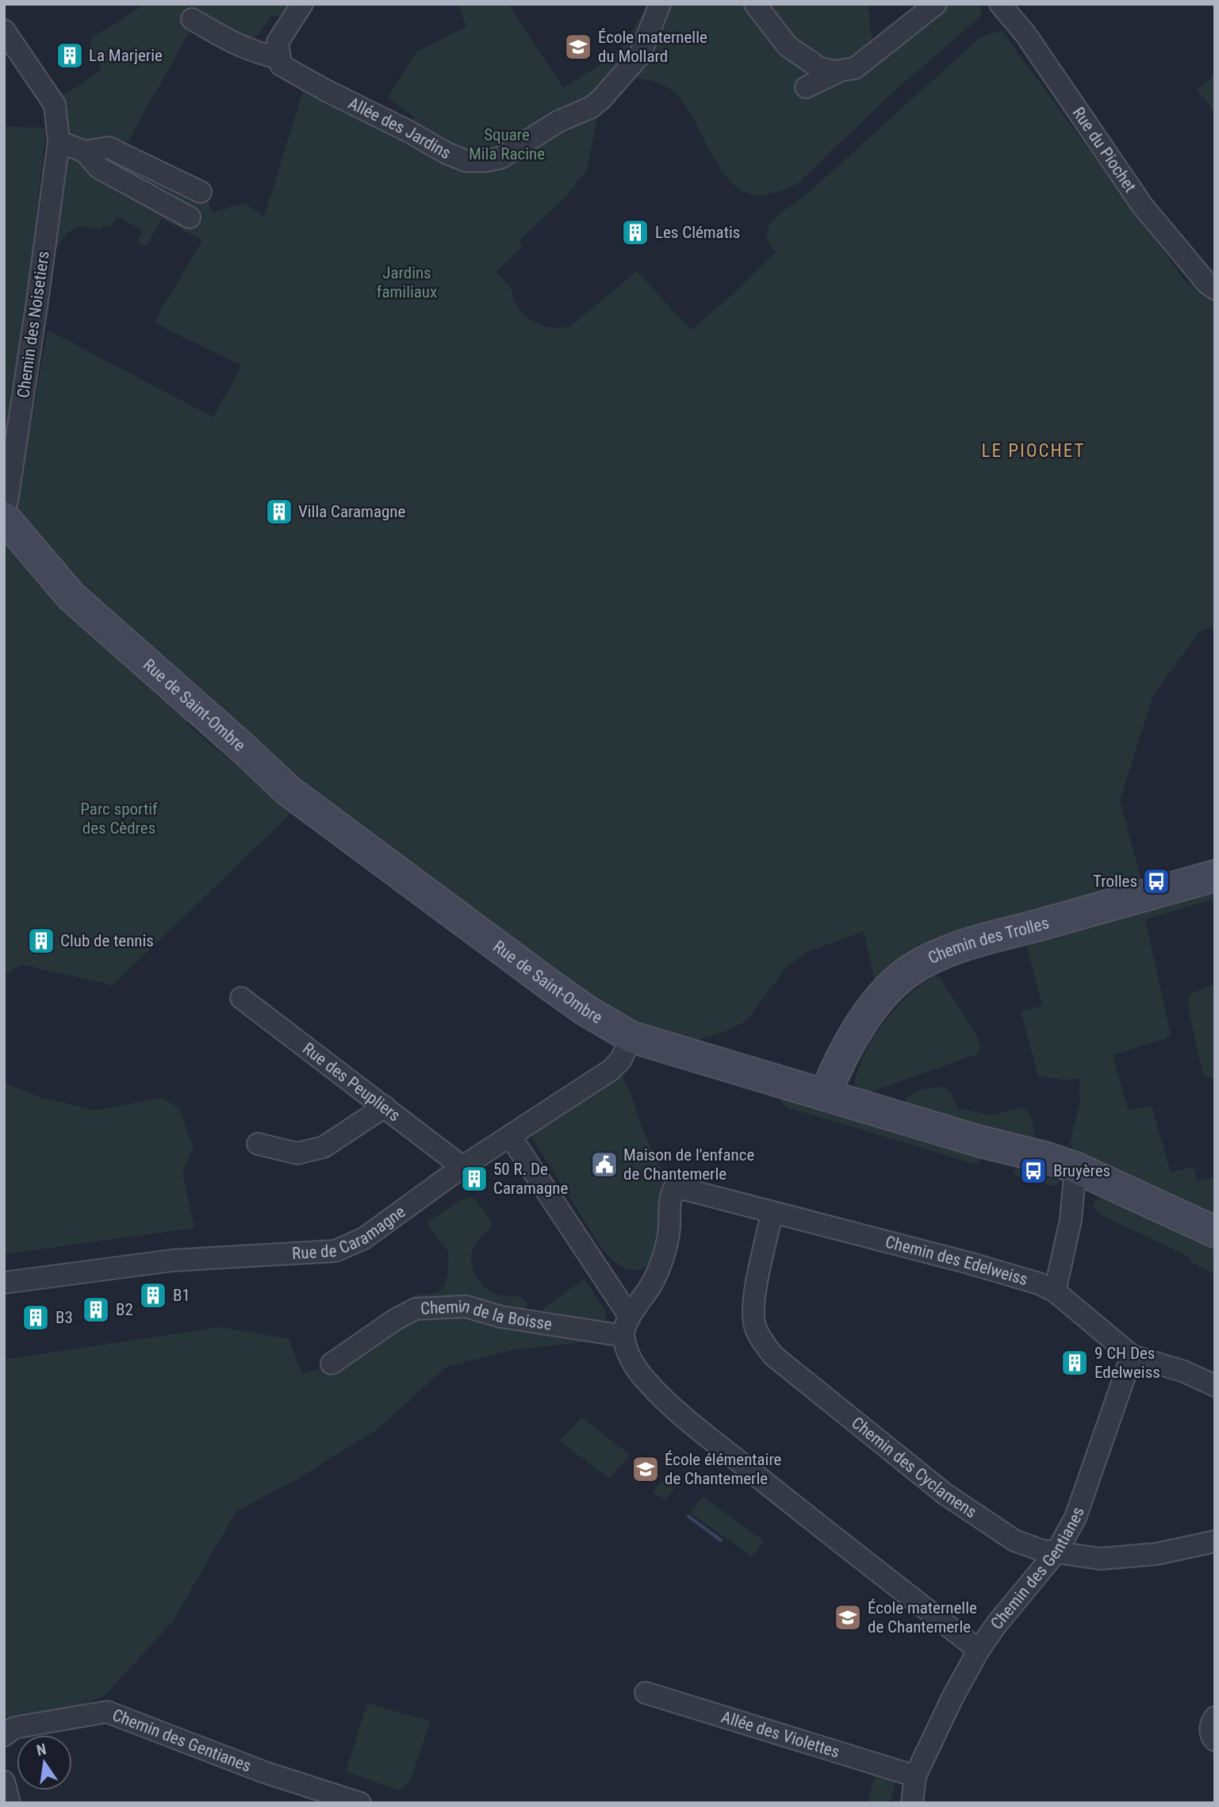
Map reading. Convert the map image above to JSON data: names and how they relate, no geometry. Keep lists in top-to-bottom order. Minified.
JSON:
{"streets":{"street":["Allée des Jardins","Rue du Piochet","Chemin des Noisetiers","Rue de Saint-Ombre","Chemin des Trolles","Rue des Peupliers","Rue de Caramagne","Chemin des Edelweiss","Chemin de la Boisse","Chemin des Cyclamens","Chemin des Gentianes","Allée des Violettes"]},"crossings":[["Rue de Saint-Ombre","Chemin des Trolles"],["Rue de Saint-Ombre","Rue de Caramagne"],["Rue des Peupliers","Rue de Caramagne"],["Chemin des Edelweiss","Chemin de la Boisse"],["Chemin des Edelweiss","Chemin des Cyclamens"],["Chemin des Edelweiss","Chemin des Gentianes"],["Chemin des Cyclamens","Chemin des Gentianes"],["Chemin des Gentianes","Allée des Violettes"]],"districts":["LE PIOCHET"],"parks":["Square Mila Racine","Jardins familiaux","Parc sportif des Cèdres"],"places":{"school or university":["École maternelle du Mollard","École élémentaire de Chantemerle","École maternelle de Chantemerle"],"building":["La Marjerie","Les Clématis","Villa Caramagne","Club de tennis","50 R. De Caramagne","B1","B2","B3","9 CH Des Edelweiss"],"bus stop":["Trolles","Bruyères"],"public building":["Maison de l'enfance de Chantemerle"]},"north":"top"}
